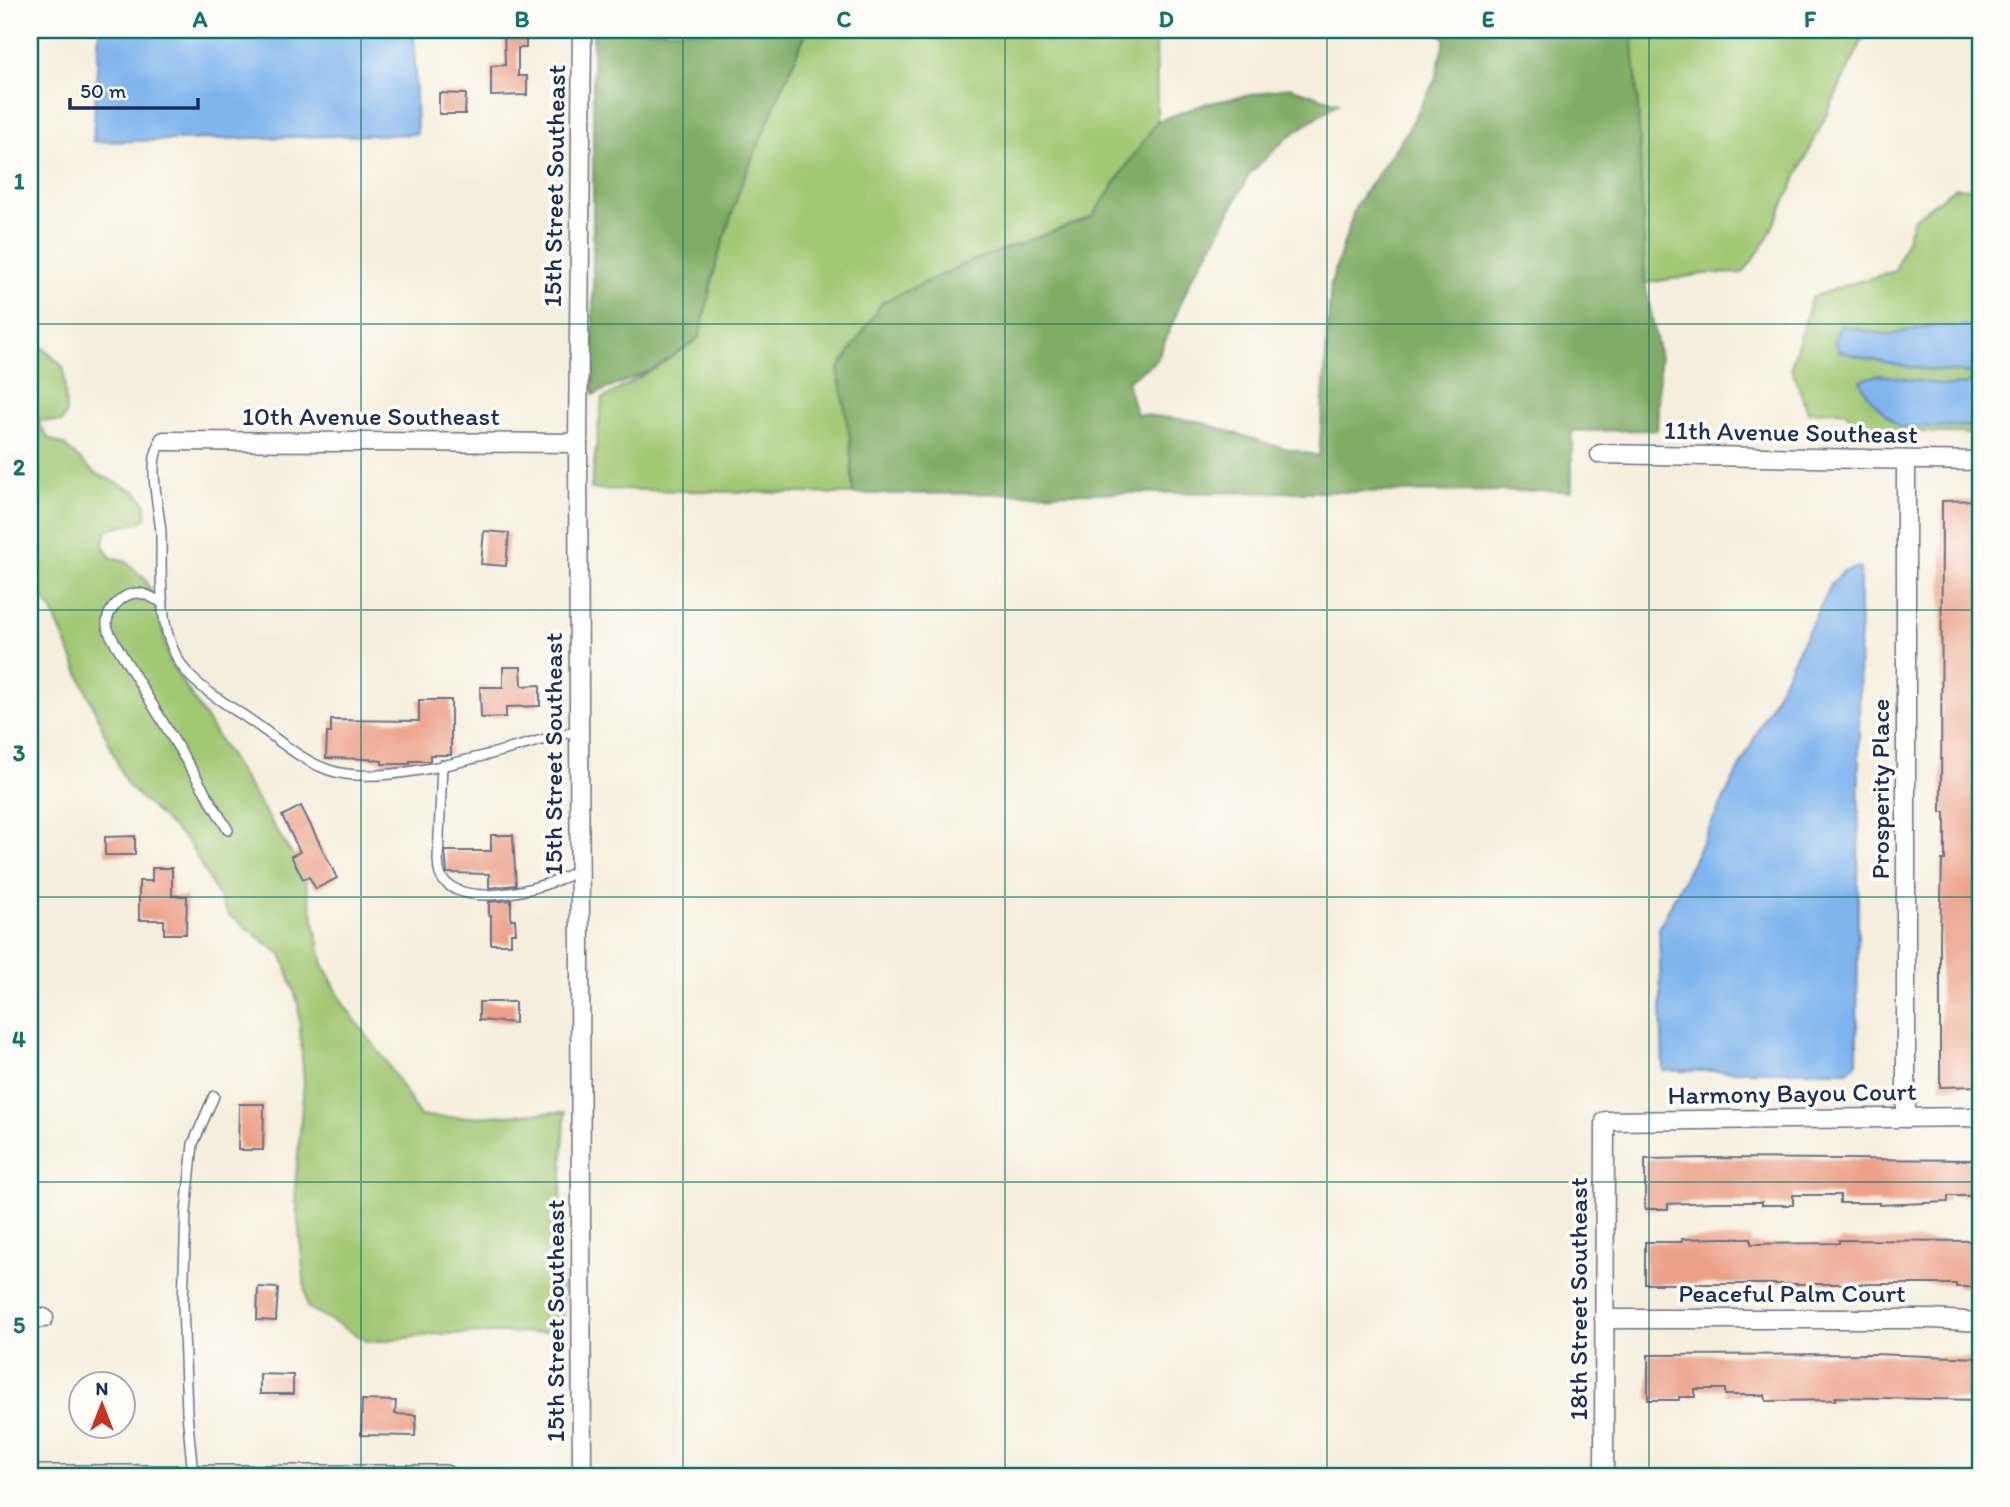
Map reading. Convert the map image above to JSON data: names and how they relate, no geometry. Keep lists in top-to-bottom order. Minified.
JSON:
{"streets":{"street":["15th Street Southeast","10th Avenue Southeast","11th Avenue Southeast","Prosperity Place","Harmony Bayou Court","Peaceful Palm Court","18th Street Southeast"]},"crossings":[["15th Street Southeast","10th Avenue Southeast"],["11th Avenue Southeast","Prosperity Place"],["Prosperity Place","Harmony Bayou Court"],["Harmony Bayou Court","18th Street Southeast"],["Peaceful Palm Court","18th Street Southeast"]],"scale_bar":"50 m","north":"top","grid":{"columns":["A","B","C","D","E","F"],"rows":["1","2","3","4","5"]}}
